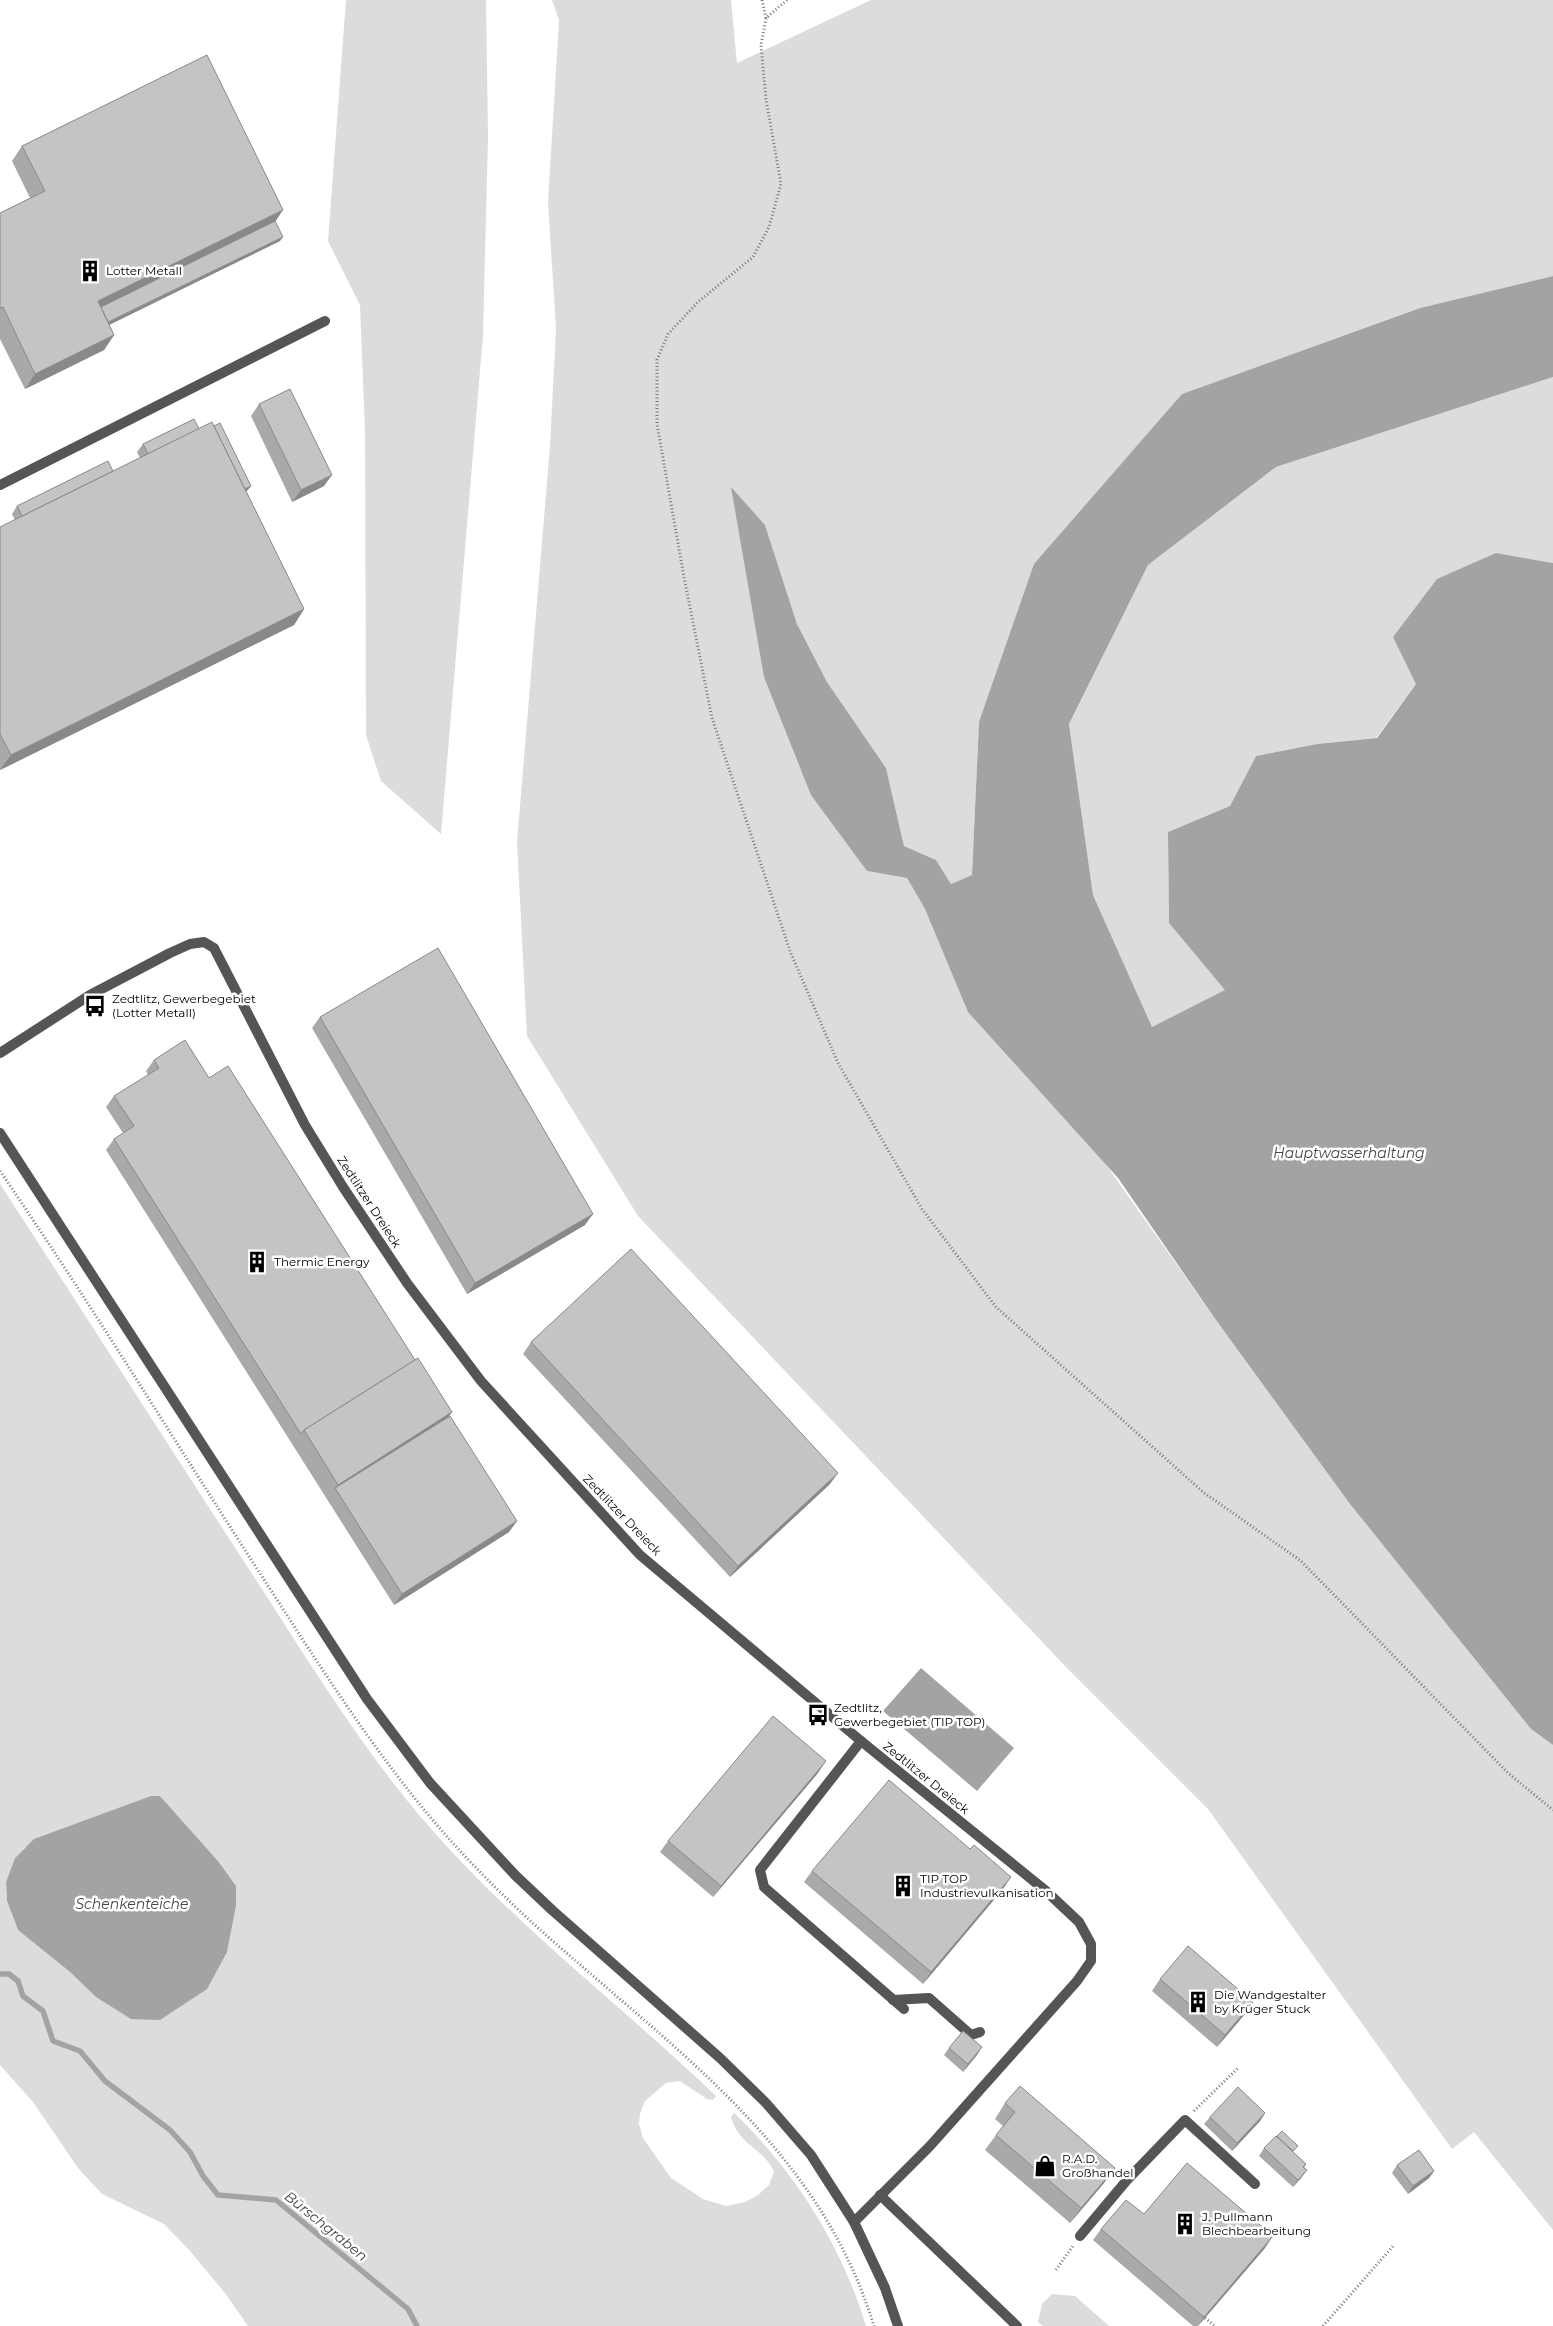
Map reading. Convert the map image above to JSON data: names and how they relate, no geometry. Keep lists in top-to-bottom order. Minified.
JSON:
{"streets":{"street":["Zedtlitzer Dreieck"]},"water":["Hauptwasserhaltung","Schenkenteiche","Bürschgraben"],"places":{"building":["Lotter Metall","Thermic Energy","TIP TOP Industrievulkanisation","Die Wandgestalter by Krüger Stuck","J. Pullmann Blechbearbeitung"],"bus stop":["Zedtlitz, Gewerbegebiet (Lotter Metall)","Zedtlitz, Gewerbegebiet (TIP TOP)"],"shop":["R.A.D. Großhandel"]}}
